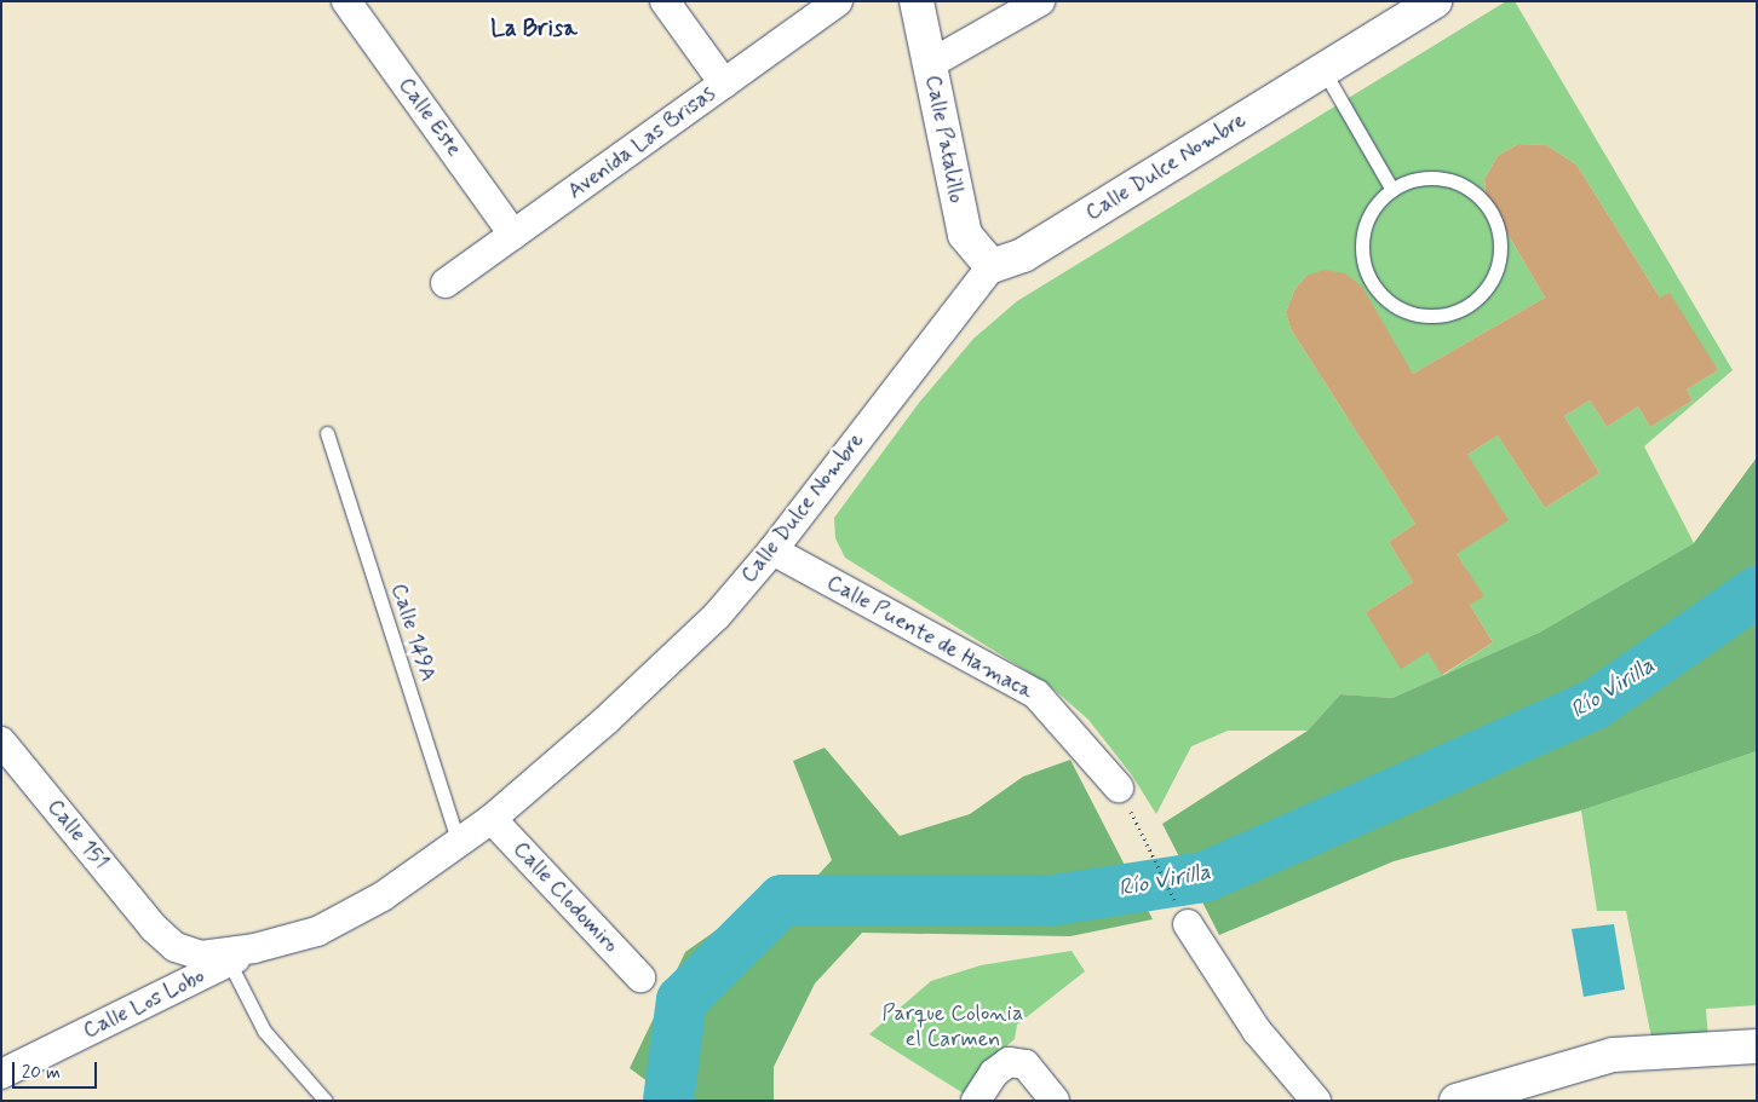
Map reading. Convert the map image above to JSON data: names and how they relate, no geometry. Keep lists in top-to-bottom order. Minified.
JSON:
{"streets":{"street":["Calle Este","Calle Patalillo","Avenida Las Brisas","Calle Dulce Nombre","Calle Puente de Hamaca","Calle 151","Calle Clodomiro","Calle Los Lobo"],"lane":["Calle 149A"]},"crossings":[["Calle Este","Avenida Las Brisas"],["Calle Patalillo","Calle Dulce Nombre"],["Calle Dulce Nombre","Calle 149A"],["Calle Dulce Nombre","Calle Puente de Hamaca"],["Calle Dulce Nombre","Calle 151"],["Calle Dulce Nombre","Calle Clodomiro"],["Calle Dulce Nombre","Calle Los Lobo"]],"districts":["La Brisa"],"water":["Río Virilla"],"parks":["Parque Colonia el Carmen"],"scale_bar":"20 m"}
